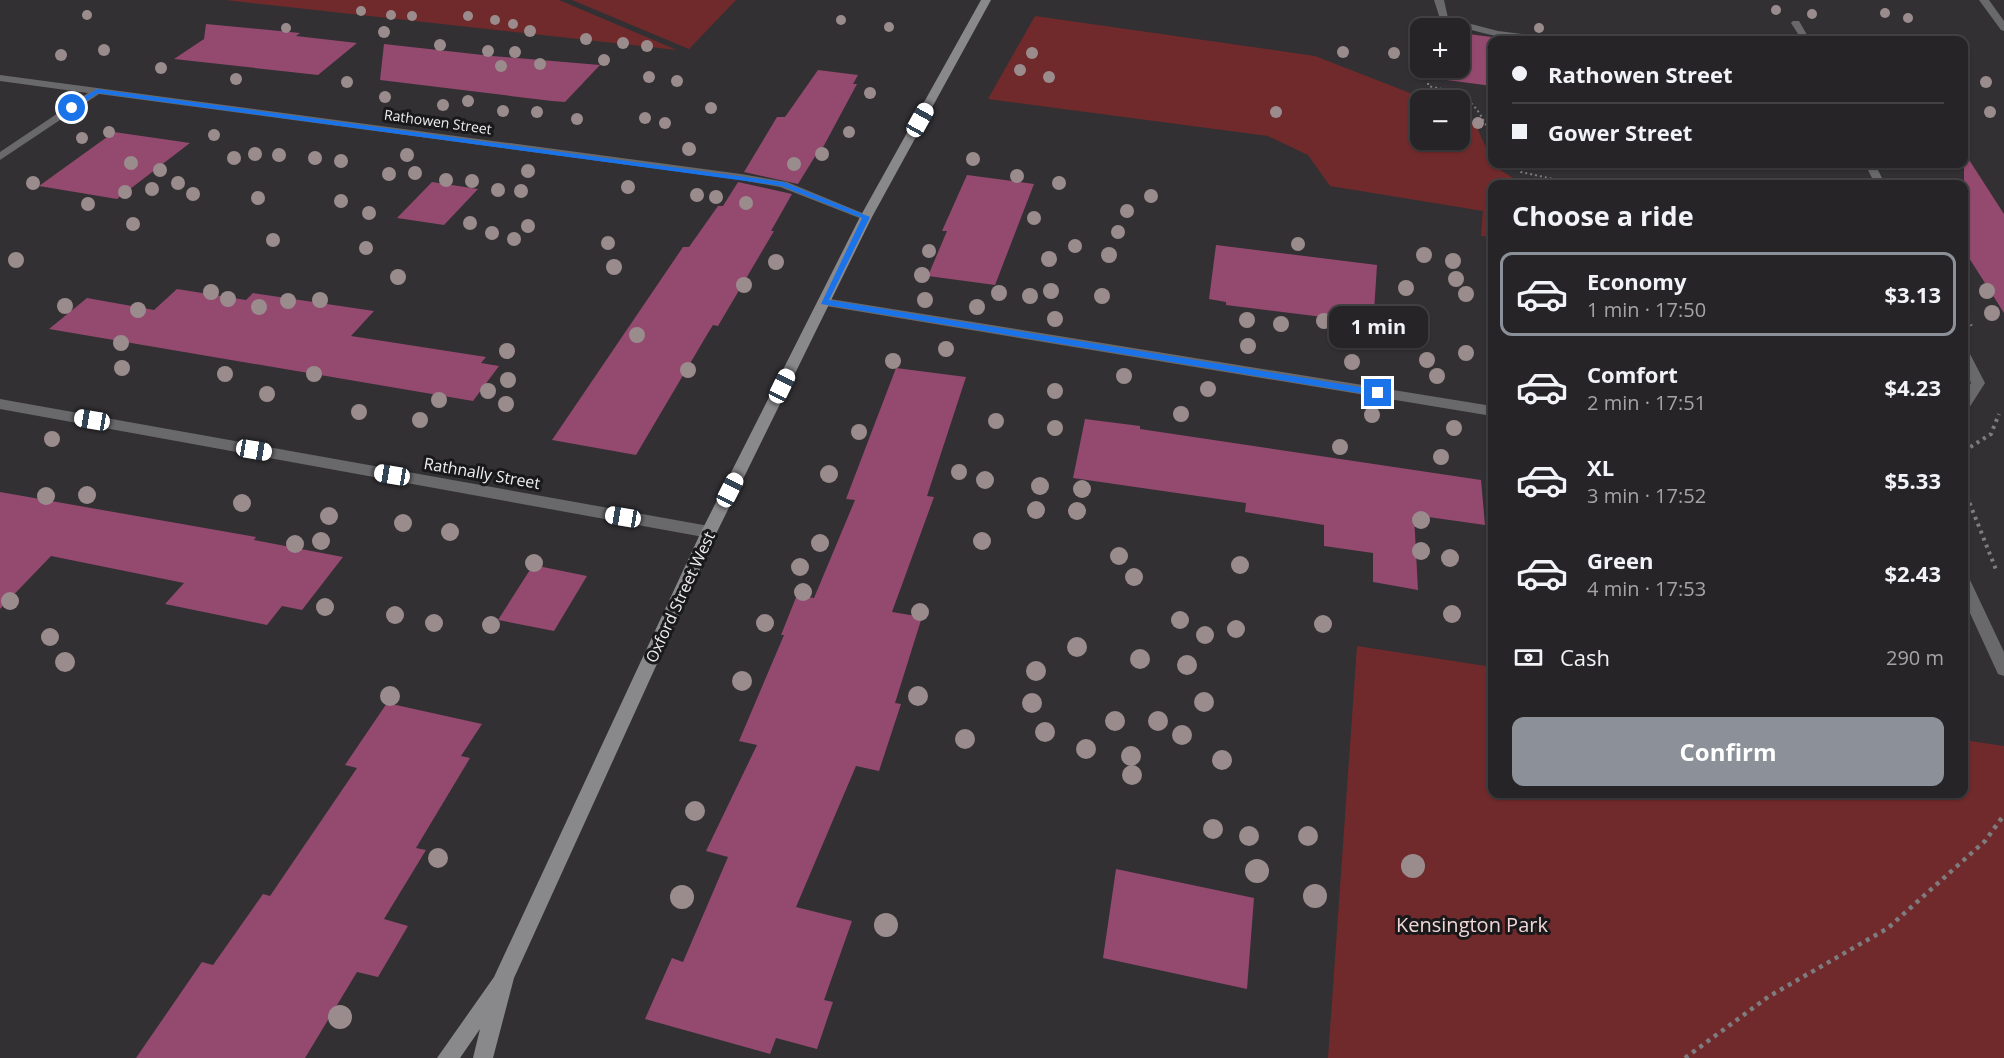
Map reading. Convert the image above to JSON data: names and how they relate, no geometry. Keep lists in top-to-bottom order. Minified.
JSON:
{"streets":{"main road":["Oxford Street West"],"street":["Rathowen Street","Rathnally Street"]},"crossings":[["Rathowen Street","Oxford Street West"],["Rathnally Street","Oxford Street West"]],"parks":["Kensington Park"],"page":{"map_buttons":["+","−"],"banner":["Rathowen Street","Gower Street"],"heading":"Choose a ride","list":[{"name":"Economy","note":"1 min · 17:50","value":"$3.13"},{"name":"Comfort","note":"2 min · 17:51","value":"$4.23"},{"name":"XL","note":"3 min · 17:52","value":"$5.33"},{"name":"Green","note":"4 min · 17:53","value":"$2.43"}],"bubble":"1 min","pay":["Cash","290 m"],"buttons":"Confirm"}}
